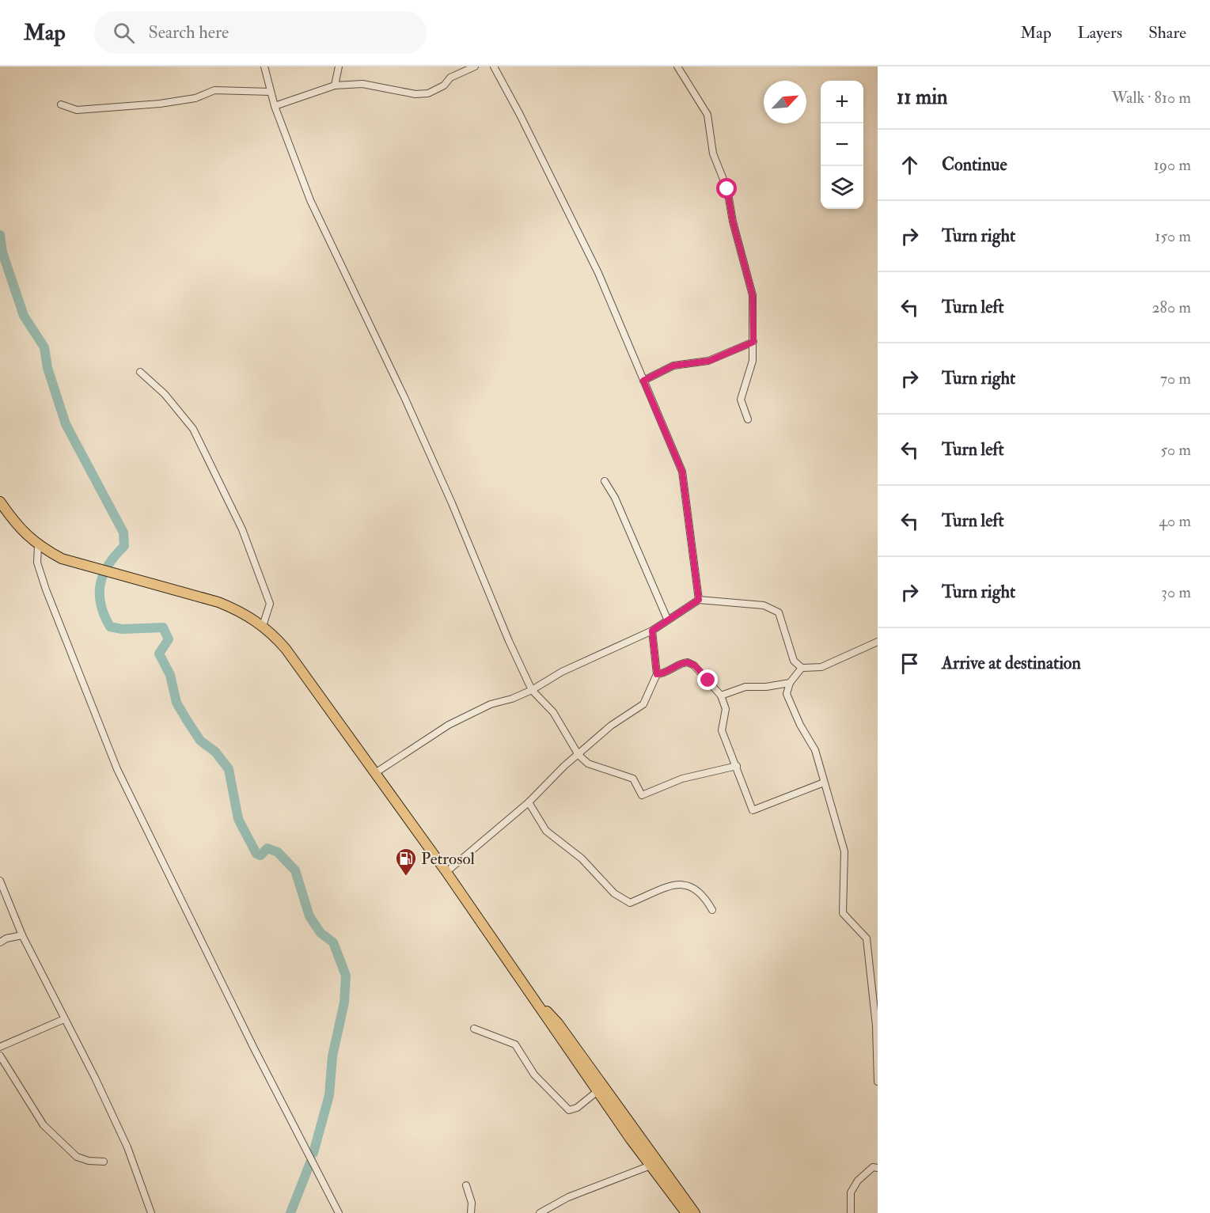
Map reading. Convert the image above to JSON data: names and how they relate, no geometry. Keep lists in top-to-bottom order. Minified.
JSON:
{"places":{"fuel station":["Petrosol"]},"north":"top right","page":{"header":"Map","search":"Search here","nav":["Map","Layers","Share"],"heading":["11 min","Walk · 810 m"],"map_buttons":["+","−"],"list":[["Continue","190 m"],["Turn right","150 m"],["Turn left","280 m"],["Turn right","70 m"],["Turn left","50 m"],["Turn left","40 m"],["Turn right","30 m"],"Arrive at destination"]}}
